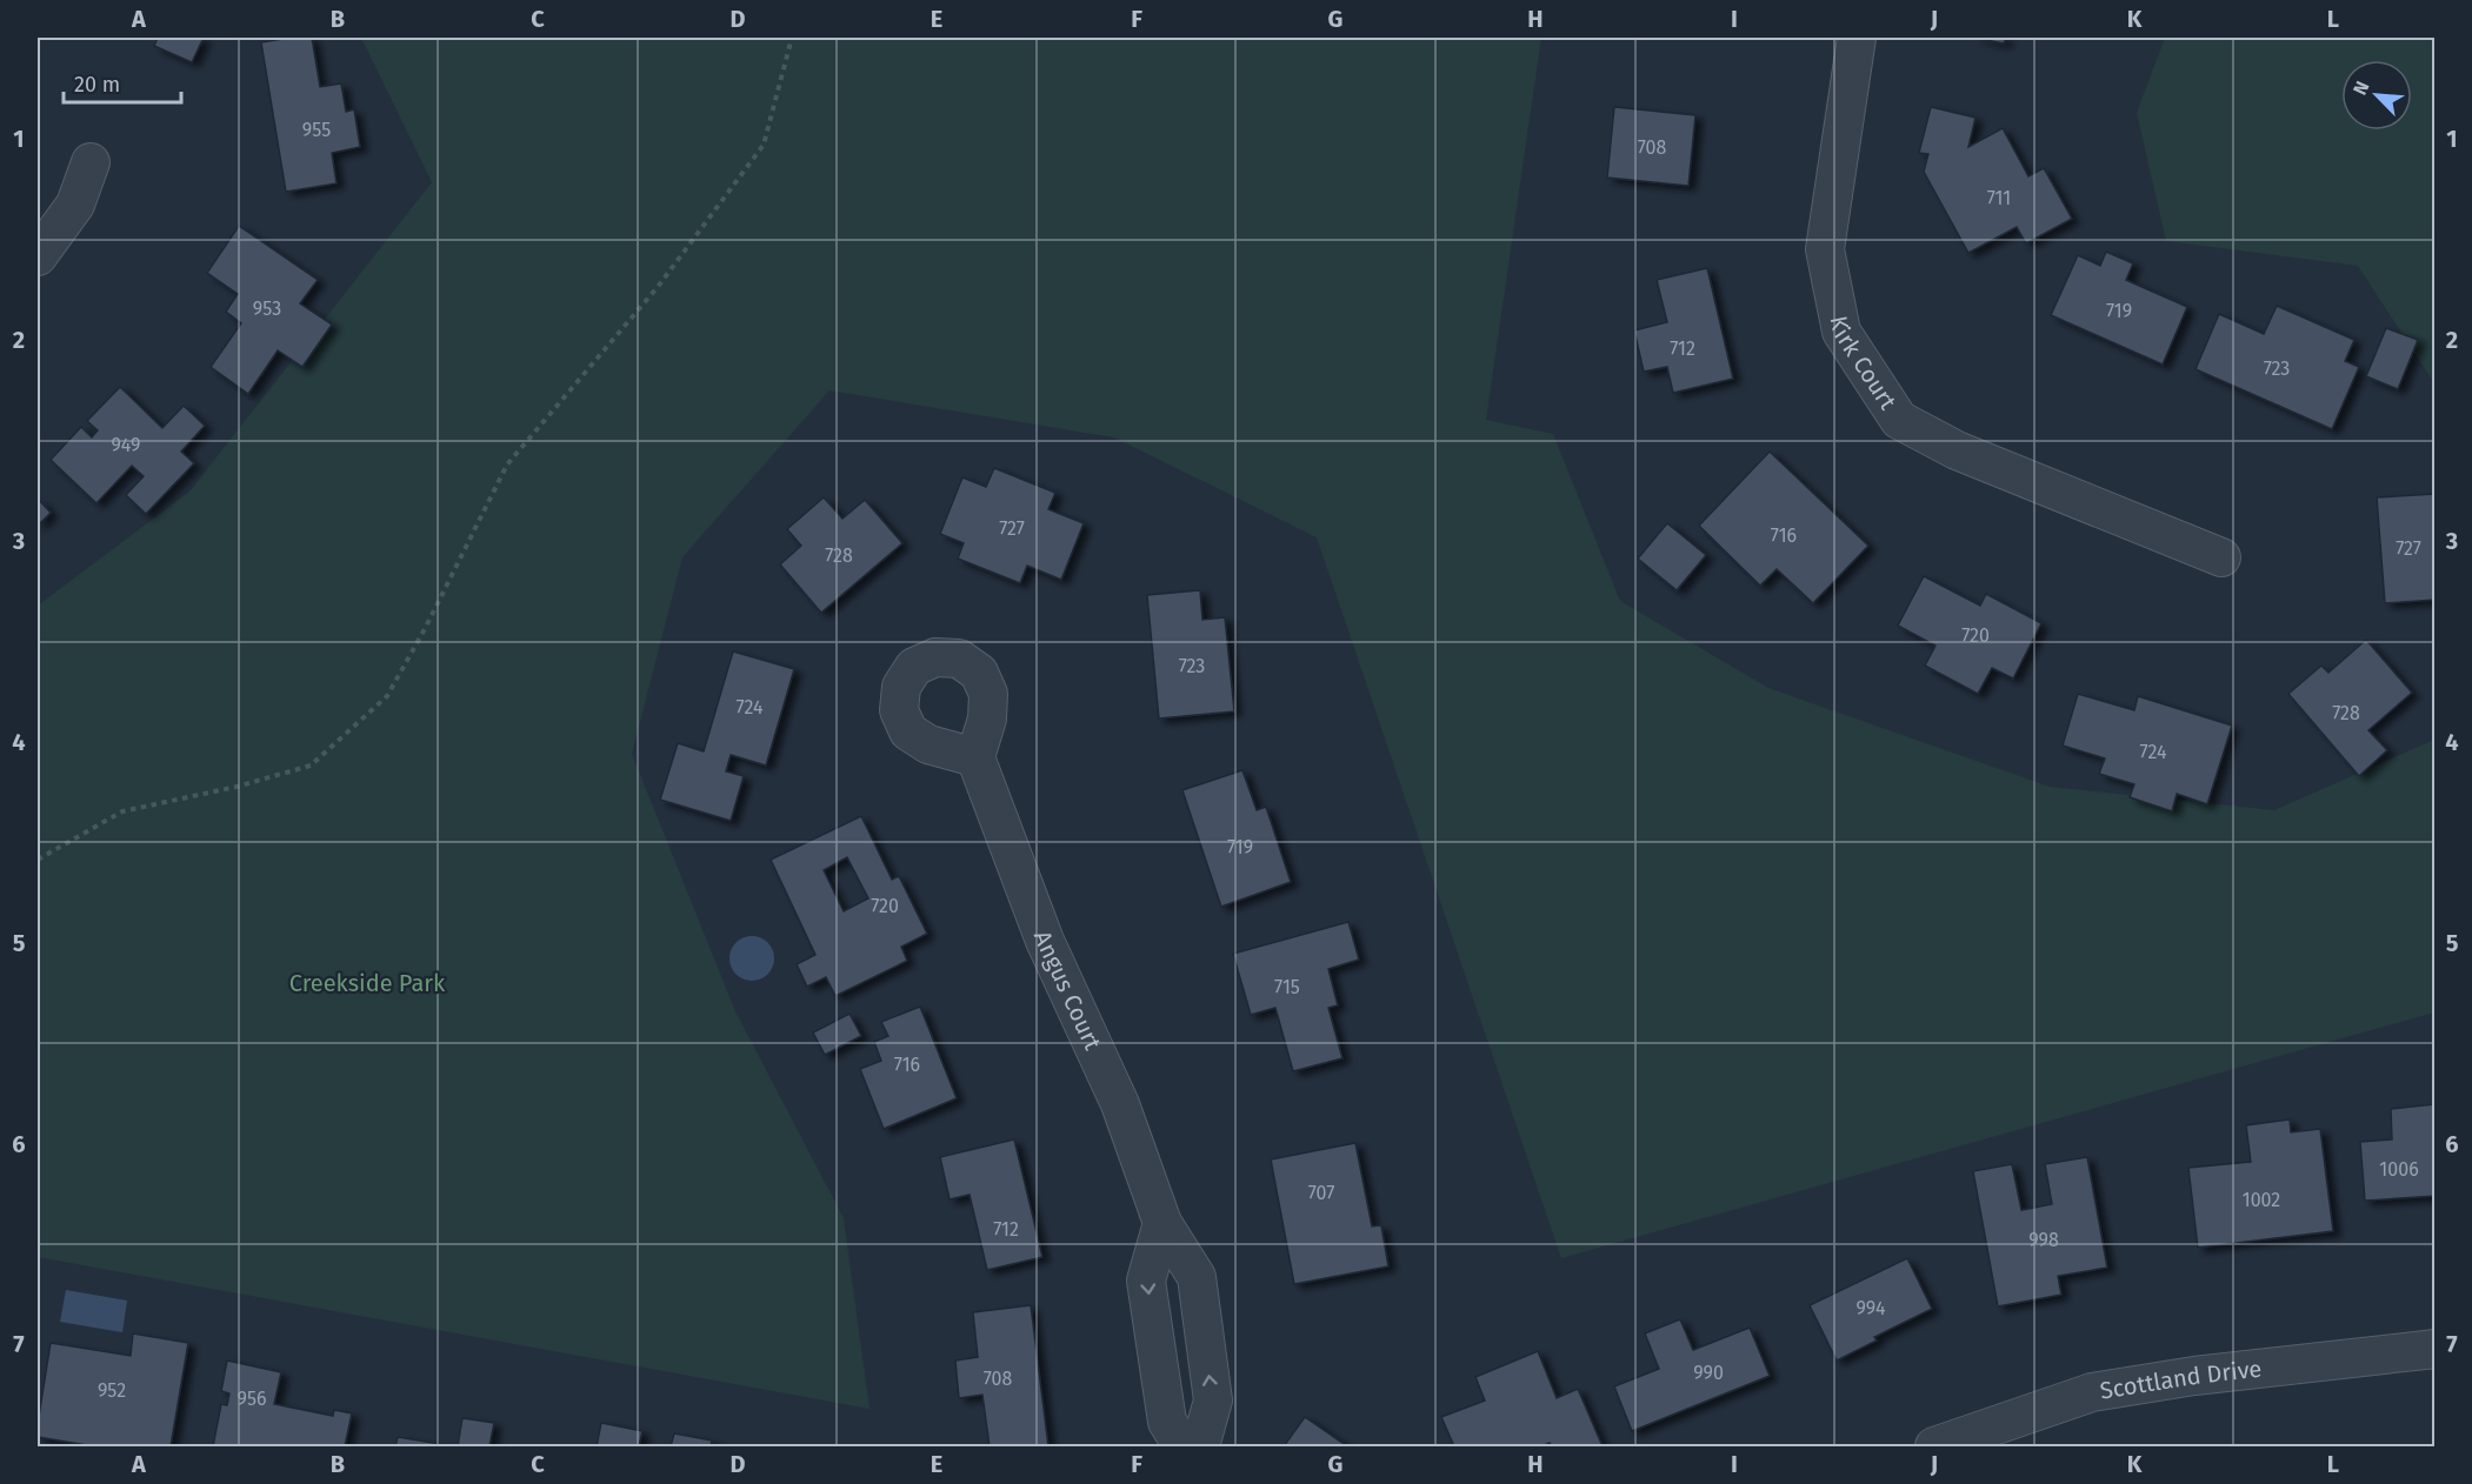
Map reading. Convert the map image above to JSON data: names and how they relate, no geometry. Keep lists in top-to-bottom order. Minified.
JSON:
{"streets":{"street":["Kirk Court","Angus Court","Scottland Drive"]},"parks":["Creekside Park"],"house_numbers":["955","708","711","953","719","712","723","949","727","716","727","728","720","723","724","728","724","719","720","715","716","1006","707","1002","712","998","994","990","708","952","956"],"scale_bar":"20 m","north":"top left","grid":{"columns":["A","B","C","D","E","F","G","H","I","J","K","L"],"rows":["1","2","3","4","5","6","7"]}}
